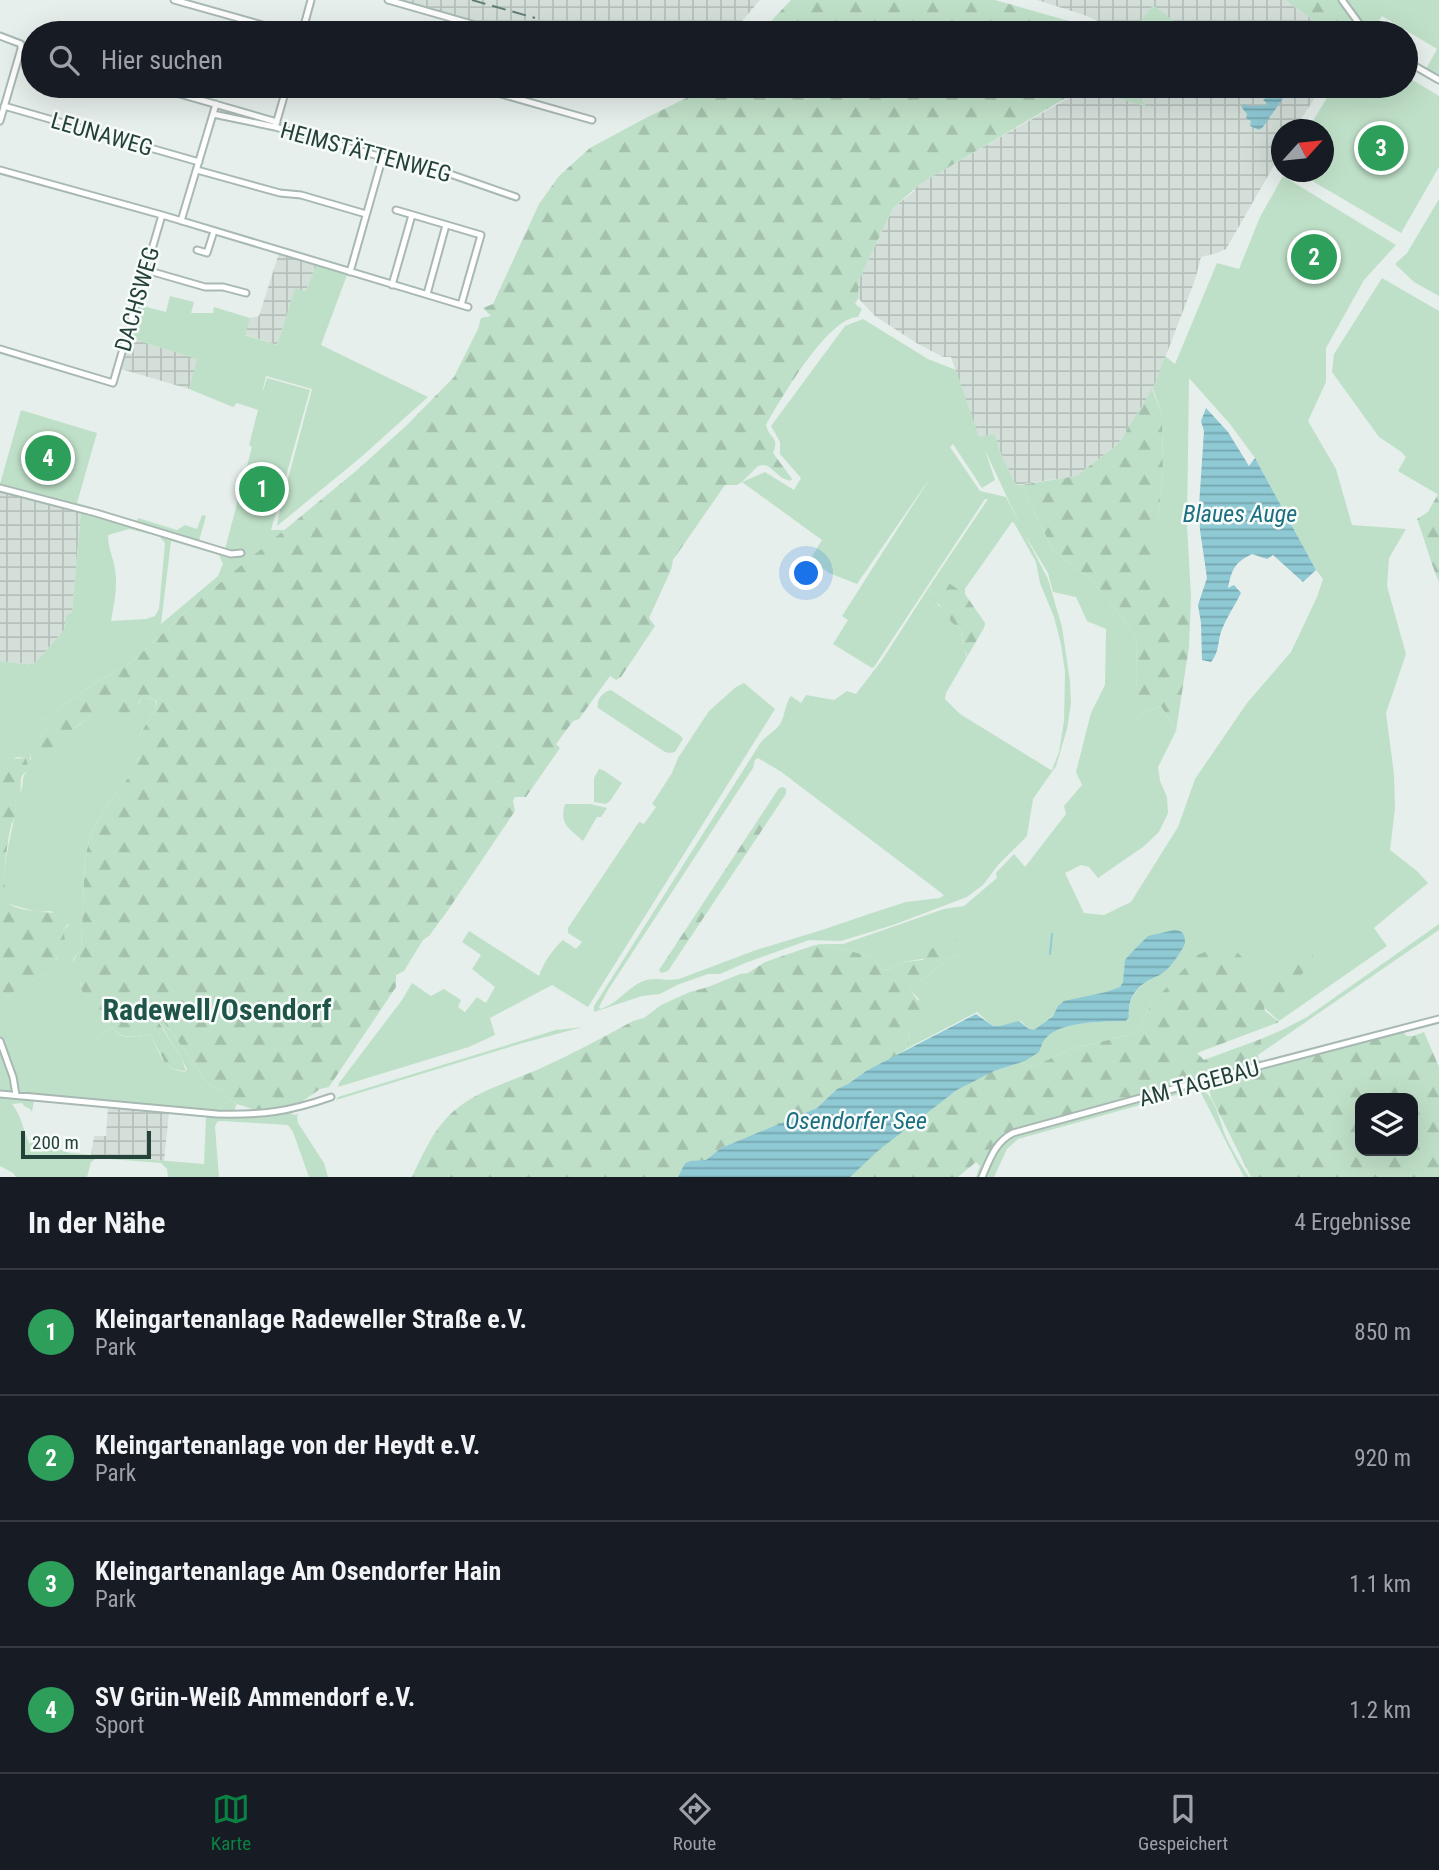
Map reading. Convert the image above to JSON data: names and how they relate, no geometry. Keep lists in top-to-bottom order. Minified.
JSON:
{"streets":{"street":["LEUNAWEG","HEIMSTÄTTENWEG","DACHSWEG","AM TAGEBAU"]},"districts":["Radewell/Osendorf"],"water":["Blaues Auge","Osendorfer See"],"scale_bar":"200 m","north":"top right","page":{"search":"Hier suchen","pins":["3","2","4","1"],"scale":"200 m","heading":["In der Nähe","4 Ergebnisse"],"list":[{"mark":"1","name":"Kleingartenanlage Radeweller Straße e.V.","note":"Park","value":"850 m"},{"mark":"2","name":"Kleingartenanlage von der Heydt e.V.","note":"Park","value":"920 m"},{"mark":"3","name":"Kleingartenanlage Am Osendorfer Hain","note":"Park","value":"1.1 km"},{"mark":"4","name":"SV Grün-Weiß Ammendorf e.V.","note":"Sport","value":"1.2 km"}],"nav":["Karte","Route","Gespeichert"]}}
